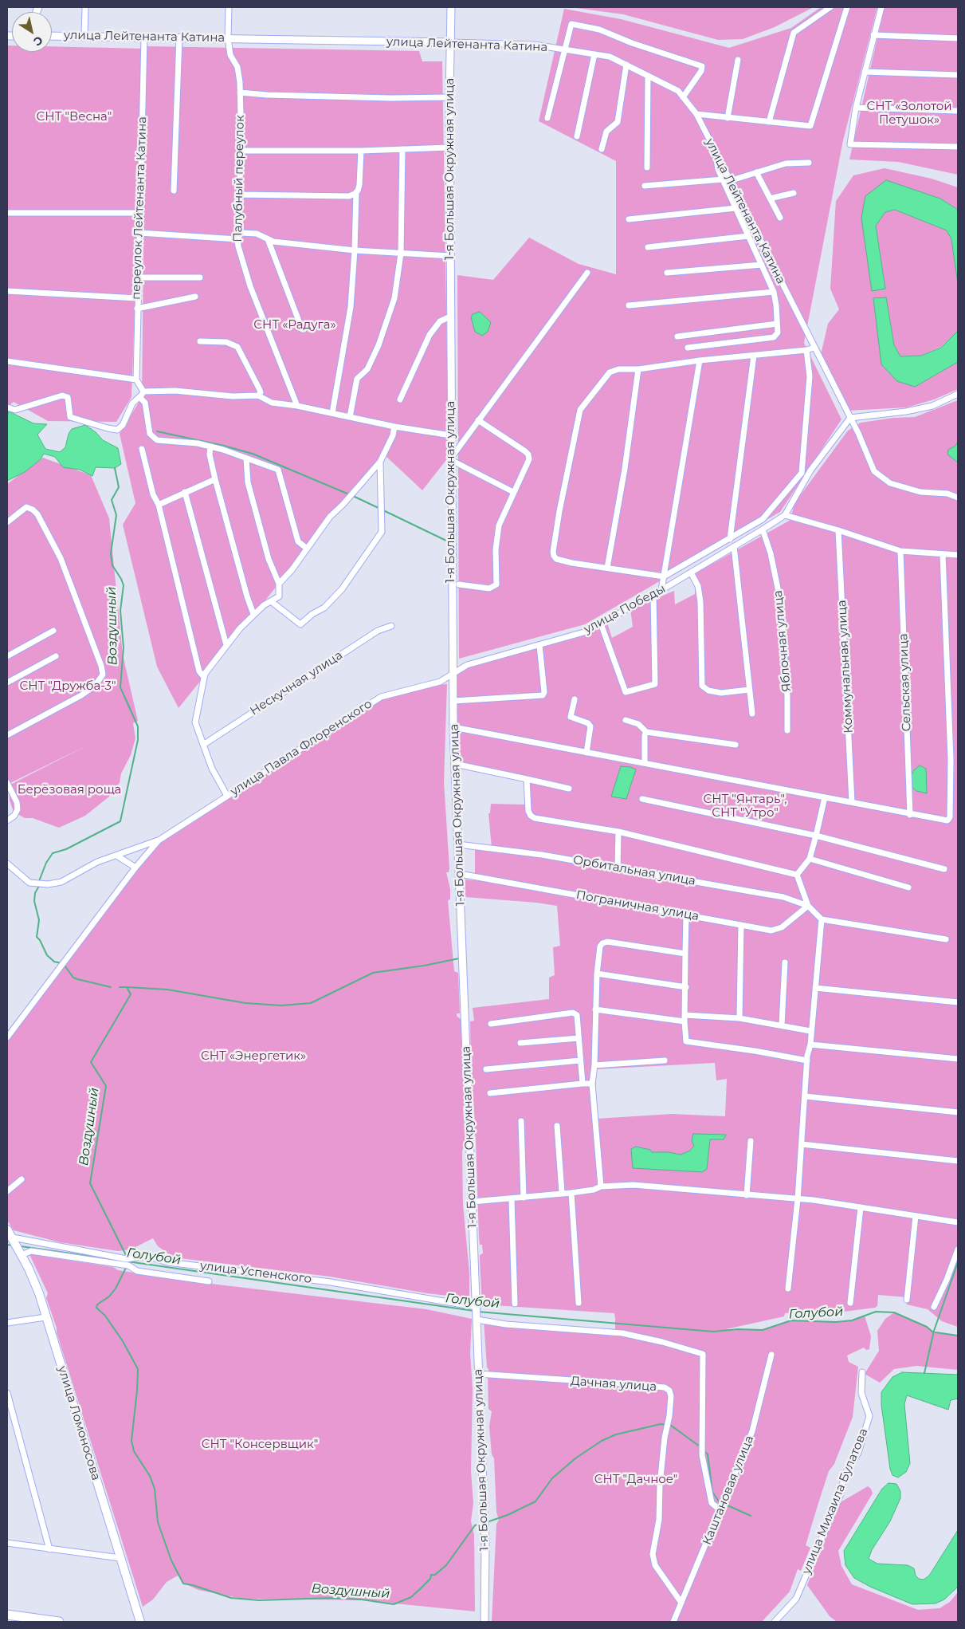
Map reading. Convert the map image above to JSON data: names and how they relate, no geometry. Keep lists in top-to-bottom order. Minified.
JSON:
{"streets":{"main road":["улица Ломоносова"],"street":["улица Лейтенанта Катина","1-я Большая Окружная улица","Палубный переулок","переулок Лейтенанта Катина","улица Победы","Яблочная улица","Коммунальная улица","Сельская улица","Нескучная улица","улица Павла Флоренского","Орбитальная улица","Пограничная улица","улица Успенского","Дачная улица","Каштановая улица","улица Михаила Булатова"]},"crossings":[["улица Лейтенанта Катина","1-я Большая Окружная улица"],["улица Лейтенанта Катина","Палубный переулок"],["улица Лейтенанта Катина","переулок Лейтенанта Катина"],["1-я Большая Окружная улица","улица Победы"],["1-я Большая Окружная улица","улица Павла Флоренского"],["1-я Большая Окружная улица","Орбитальная улица"],["1-я Большая Окружная улица","Пограничная улица"],["1-я Большая Окружная улица","улица Успенского"],["1-я Большая Окружная улица","Дачная улица"],["улица Победы","Яблочная улица"],["улица Победы","улица Павла Флоренского"],["Орбитальная улица","Пограничная улица"],["улица Успенского","улица Ломоносова"],["Дачная улица","Каштановая улица"]],"water":["Воздушный","Голубой"],"parks":["СНТ «Золотой Петушок»","СНТ \"Весна\"","СНТ «Радуга»","СНТ \"Дружба-3\"","Берёзовая роща","СНТ \"Янтарь\", СНТ \"Утро\"","СНТ «Энергетик»","СНТ \"Консервщик\"","СНТ \"Дачное\""],"north":"bottom right"}
